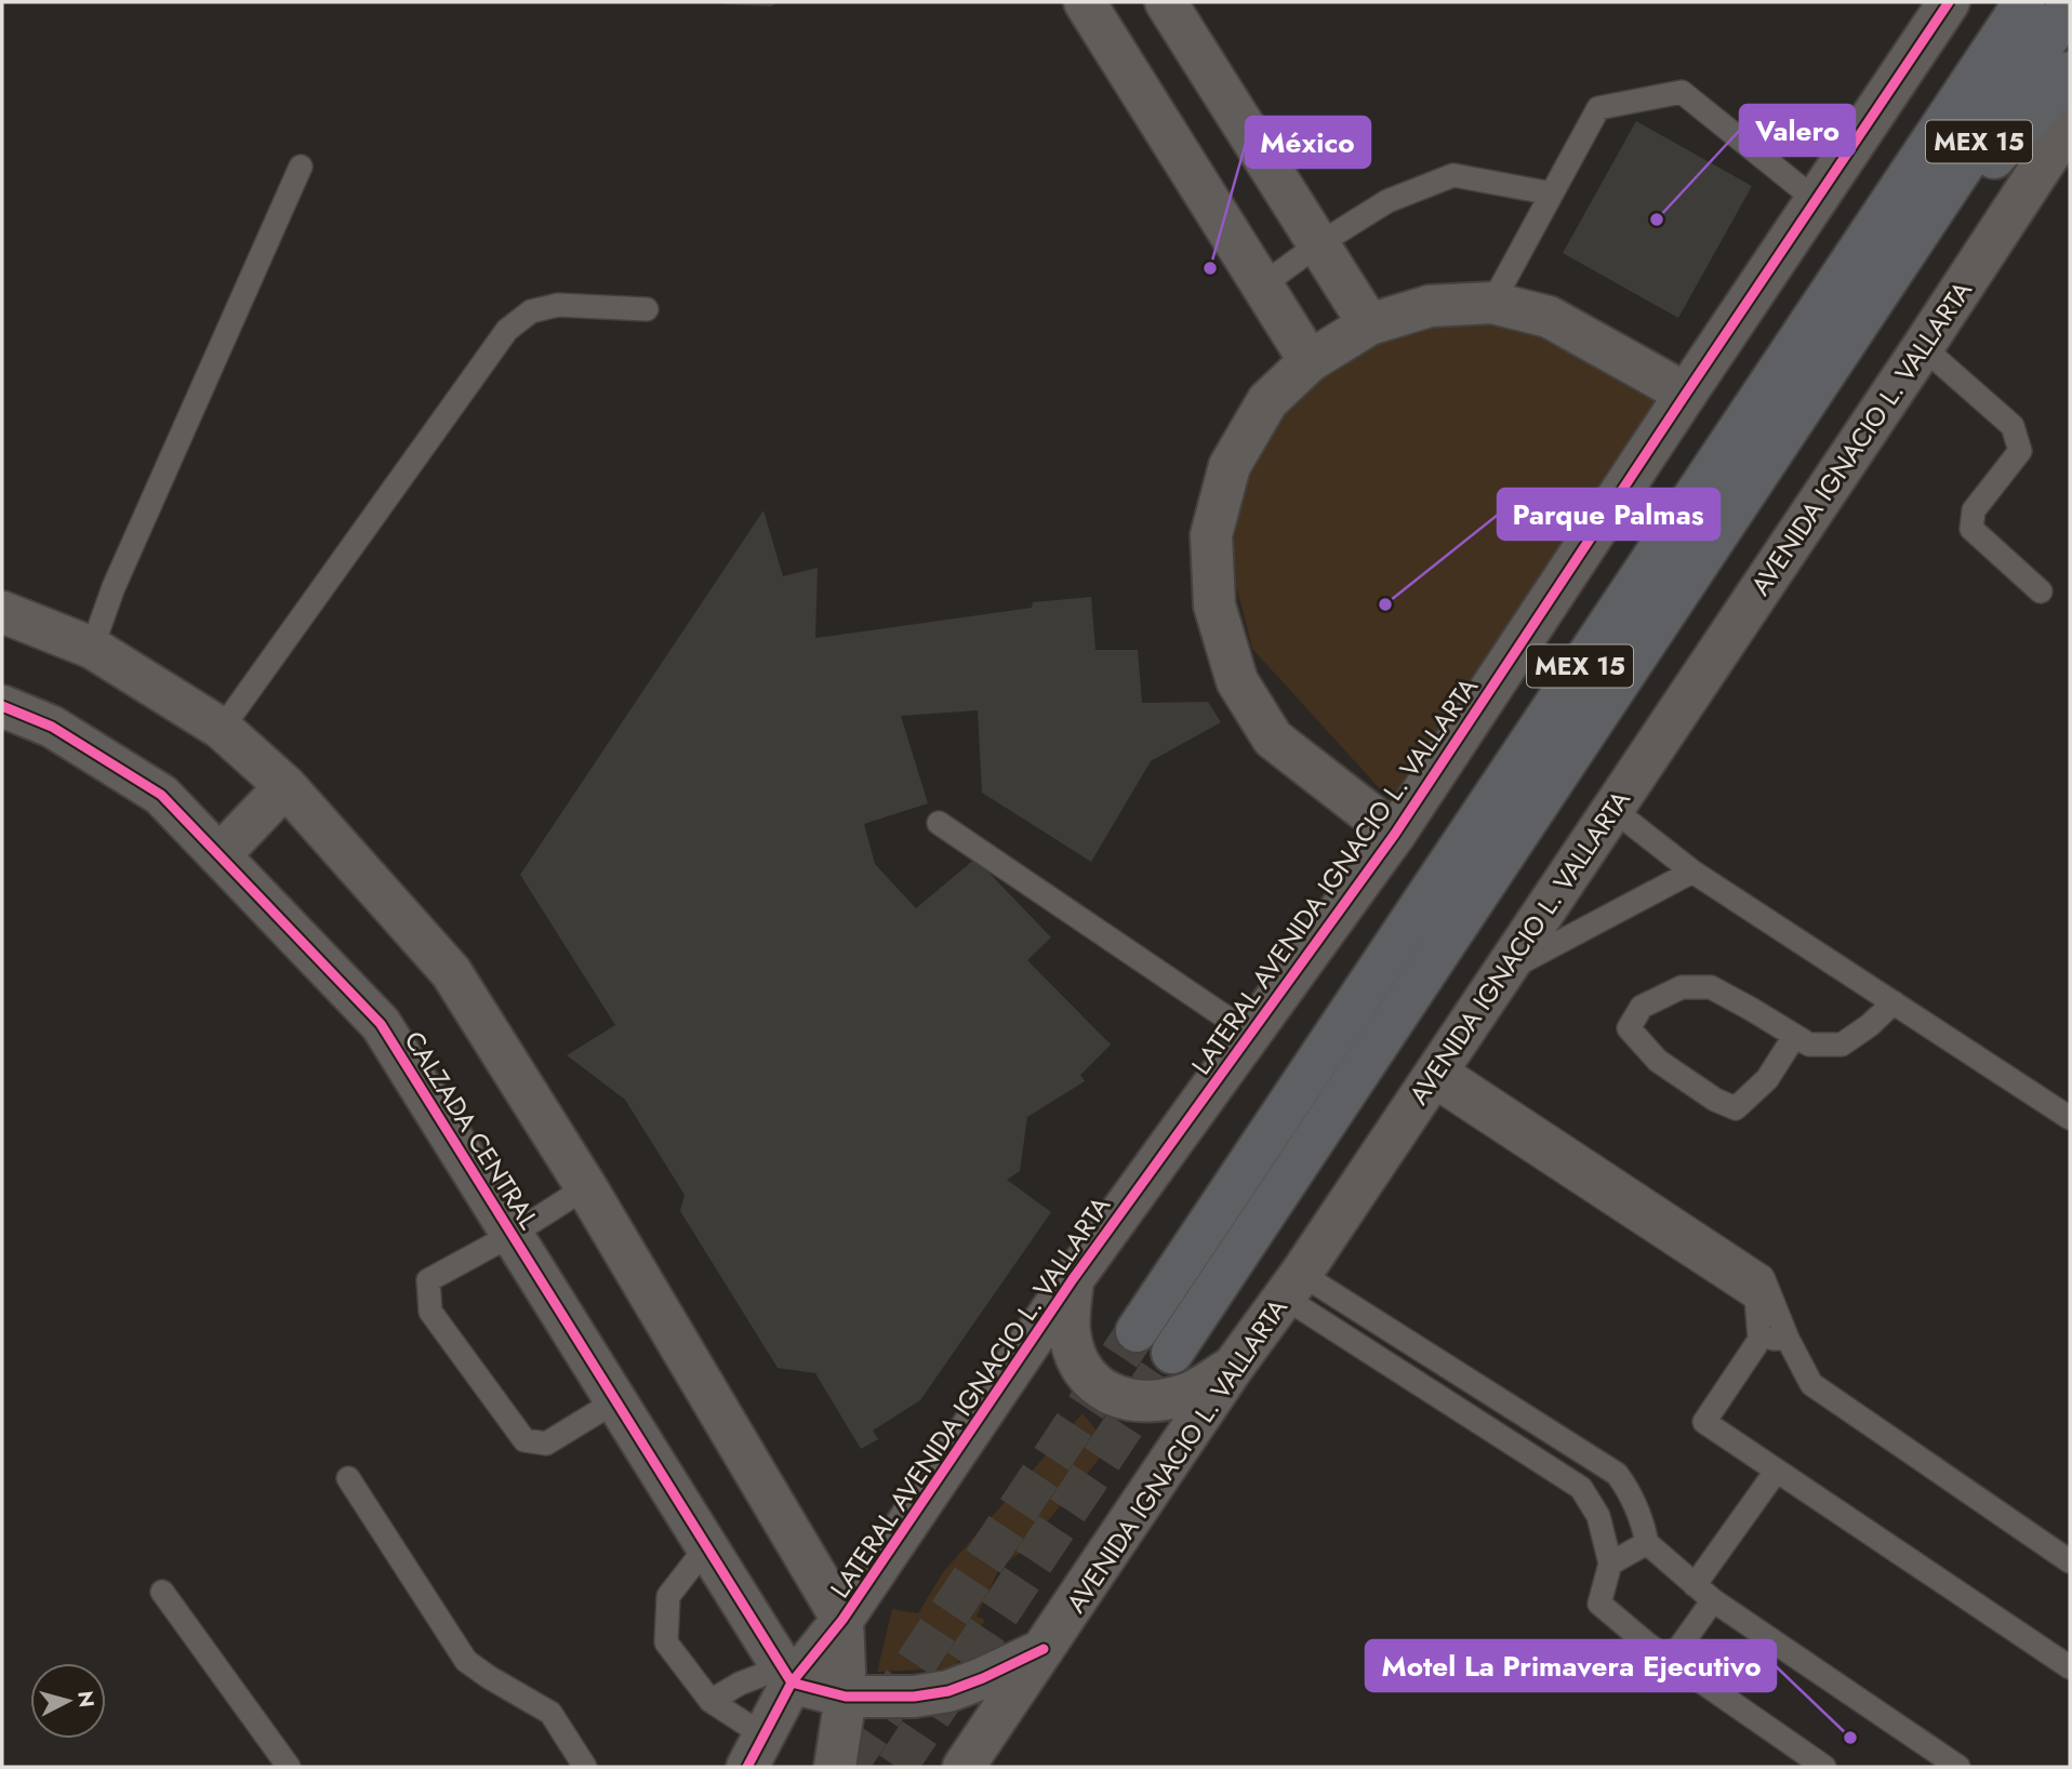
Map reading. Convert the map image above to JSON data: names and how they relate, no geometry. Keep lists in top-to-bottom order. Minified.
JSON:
{"streets":{"highway":["MEX 15"],"street":["AVENIDA IGNACIO L. VALLARTA","LATERAL AVENIDA IGNACIO L. VALLARTA","CALZADA CENTRAL"]},"crossings":[["LATERAL AVENIDA IGNACIO L. VALLARTA","CALZADA CENTRAL"]],"places":["Valero","México","Parque Palmas","Motel La Primavera Ejecutivo"],"north":"right"}
